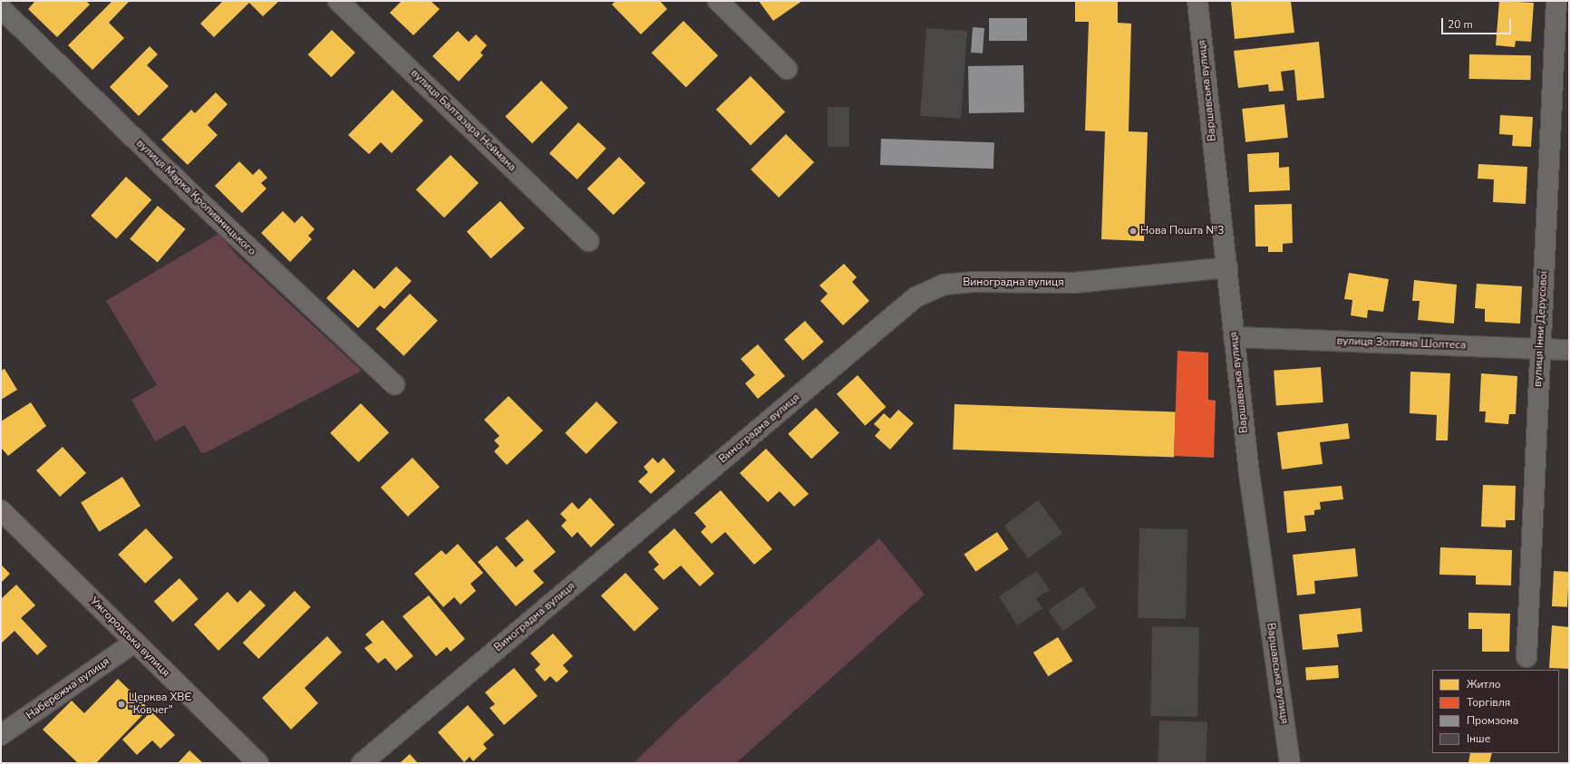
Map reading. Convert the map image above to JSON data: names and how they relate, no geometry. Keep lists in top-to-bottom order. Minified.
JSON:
{"streets":{"main road":["Ужгородська вулиця"],"street":["Варшавська вулиця","вулиця Балтазара Неймана","вулиця Марка Кропивницького","Виноградна вулиця","вулиця Інни Дерусової","вулиця Золтана Шолтеса","Набережна вулиця"]},"crossings":[["Варшавська вулиця","Виноградна вулиця"],["Варшавська вулиця","вулиця Золтана Шолтеса"],["вулиця Інни Дерусової","вулиця Золтана Шолтеса"],["Ужгородська вулиця","Набережна вулиця"]],"places":["Нова Пошта №3","Церква ХВЄ \"Ковчег\""],"legend":["Житло","Торгівля","Промзона","Інше"],"scale_bar":"20 m"}
